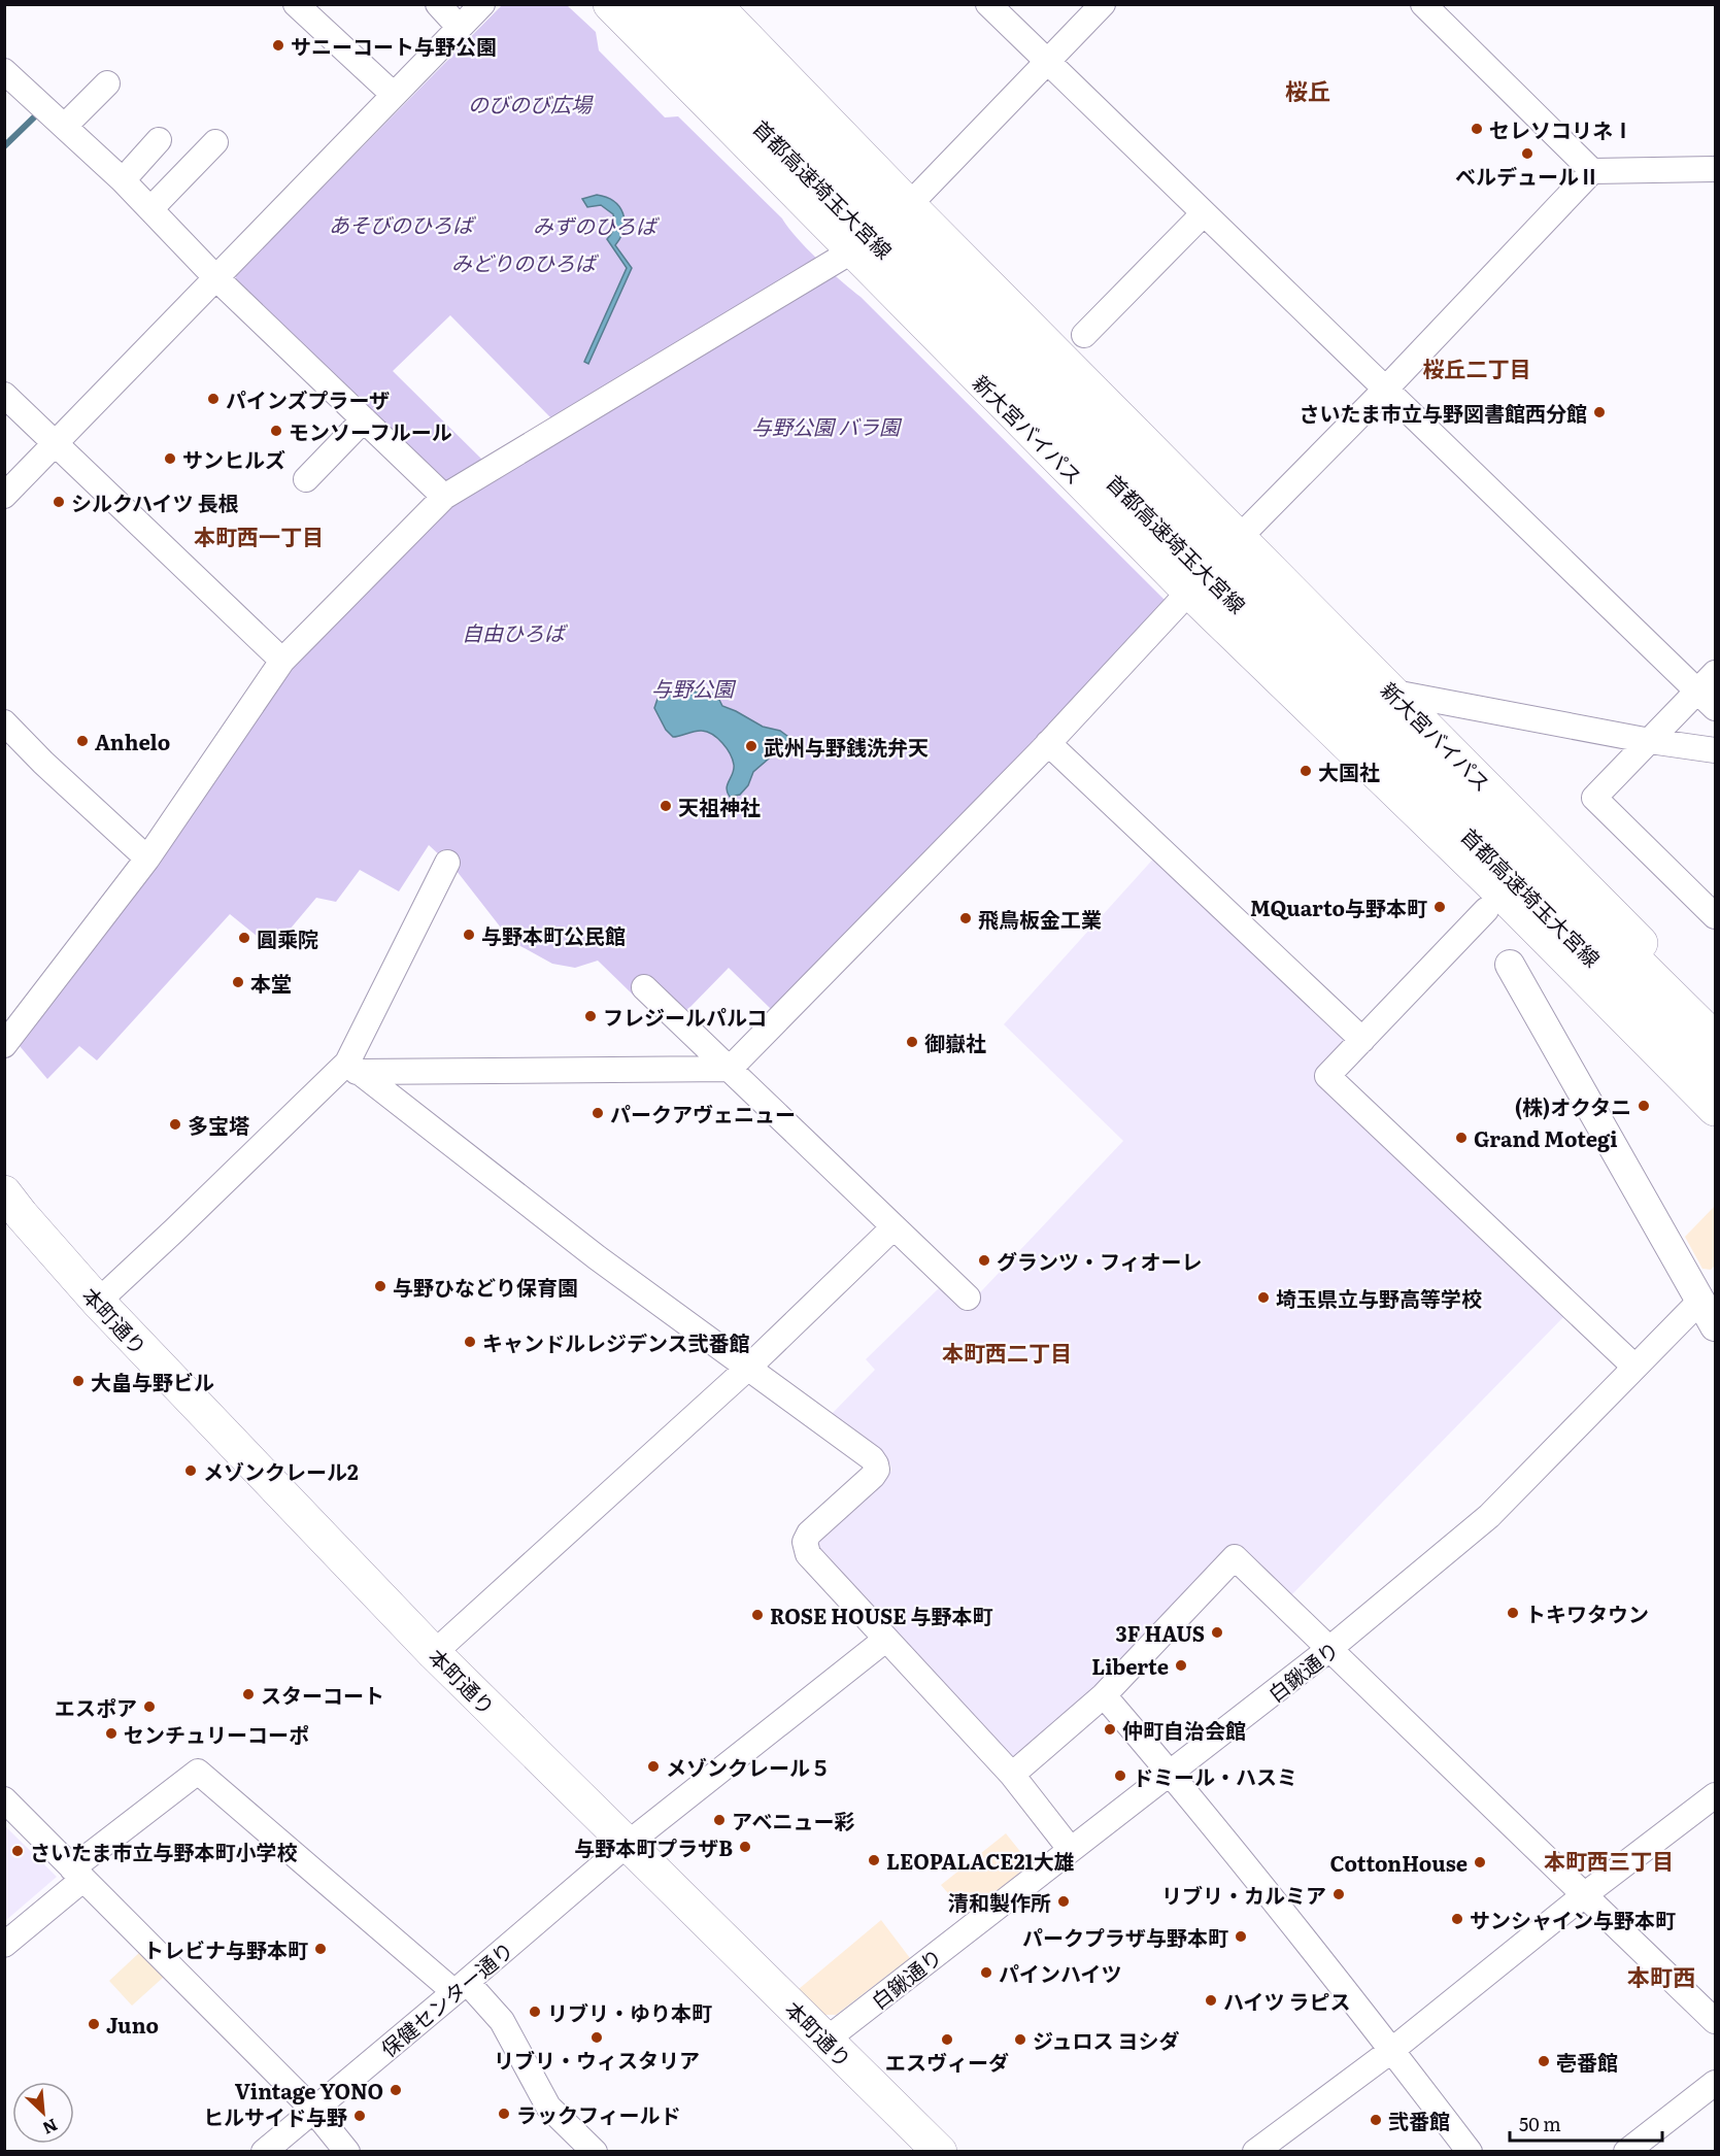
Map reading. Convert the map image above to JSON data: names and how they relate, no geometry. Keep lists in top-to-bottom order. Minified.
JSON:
{"streets":{"main road":["首都高速埼玉大宮線","新大宮バイパス","本町通り"],"street":["白鍬通り","保健センター通り"]},"crossings":[["本町通り","白鍬通り"],["本町通り","保健センター通り"]],"districts":["桜丘","桜丘二丁目","本町西一丁目","本町西二丁目","本町西三丁目","本町西"],"parks":["のびのび広場","あそびのひろば","みずのひろば","みどりのひろば","与野公園 バラ園","自由ひろば","与野公園"],"places":["サニーコート与野公園","セレソコリネⅠ","ベルデュールⅡ","パインズプラーザ","さいたま市立与野図書館西分館","モンソーフルール","サンヒルズ","シルクハイツ 長根","Anhelo","武州与野銭洗弁天","大国社","天祖神社","MQuarto与野本町","飛鳥板金工業","与野本町公民館","圓乘院","本堂","フレジールパルコ","御嶽社","(株)オクタニ","パークアヴェニュー","多宝塔","Grand Motegi","グランツ・フィオーレ","与野ひなどり保育園","埼玉県立与野高等学校","キャンドルレジデンス弐番館","大畠与野ビル","メゾンクレール2","トキワタウン","ROSE HOUSE 与野本町","3F HAUS","Liberte","スターコート","エスポア","仲町自治会館","センチュリーコーポ","メゾンクレール５","ドミール・ハスミ","アベニュー彩","与野本町プラザB","さいたま市立与野本町小学校","LEOPALACE21大雄","CottonHouse","リブリ・カルミア","清和製作所","サンシャイン与野本町","パークプラザ与野本町","トレビナ与野本町","パインハイツ","ハイツ ラピス","リブリ・ゆり本町","Juno","リブリ・ウィスタリア","エスヴィーダ","ジュロス ヨシダ","壱番館","Vintage YONO","ラックフィールド","ヒルサイド与野","弐番館"],"scale_bar":"50 m","north":"bottom right"}
